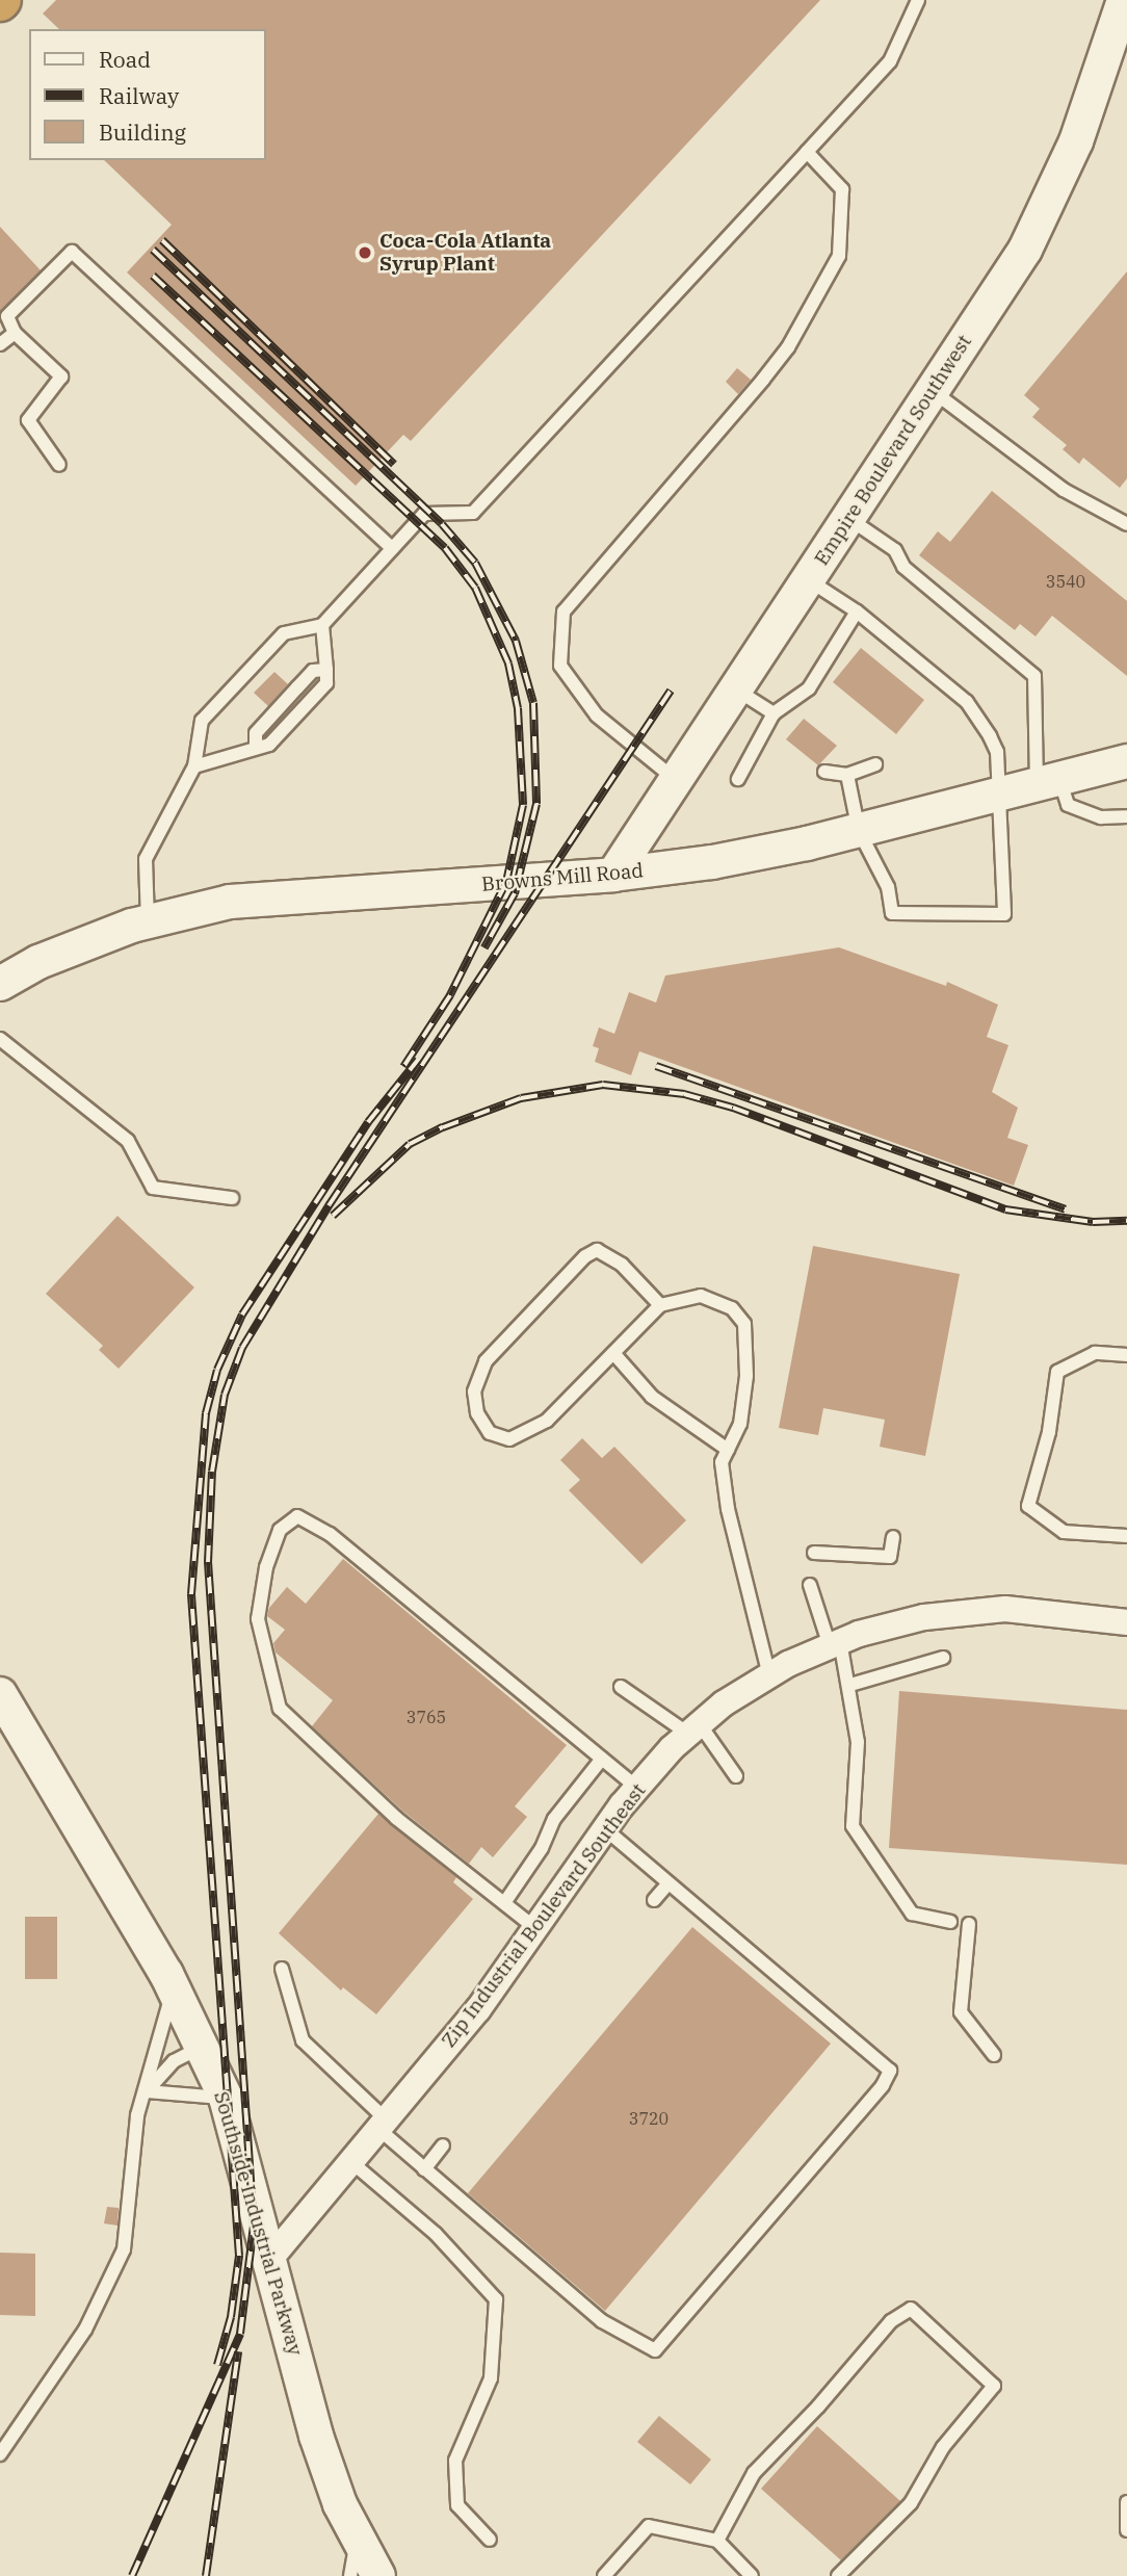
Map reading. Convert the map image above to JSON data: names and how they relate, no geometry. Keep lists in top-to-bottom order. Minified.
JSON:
{"streets":{"street":["Empire Boulevard Southwest","Browns Mill Road","Zip Industrial Boulevard Southeast","Southside Industrial Parkway"]},"crossings":[["Empire Boulevard Southwest","Browns Mill Road"],["Zip Industrial Boulevard Southeast","Southside Industrial Parkway"]],"places":["Coca-Cola Atlanta Syrup Plant"],"house_numbers":["3540","3765","3720"],"legend":["Road","Railway","Building"]}
